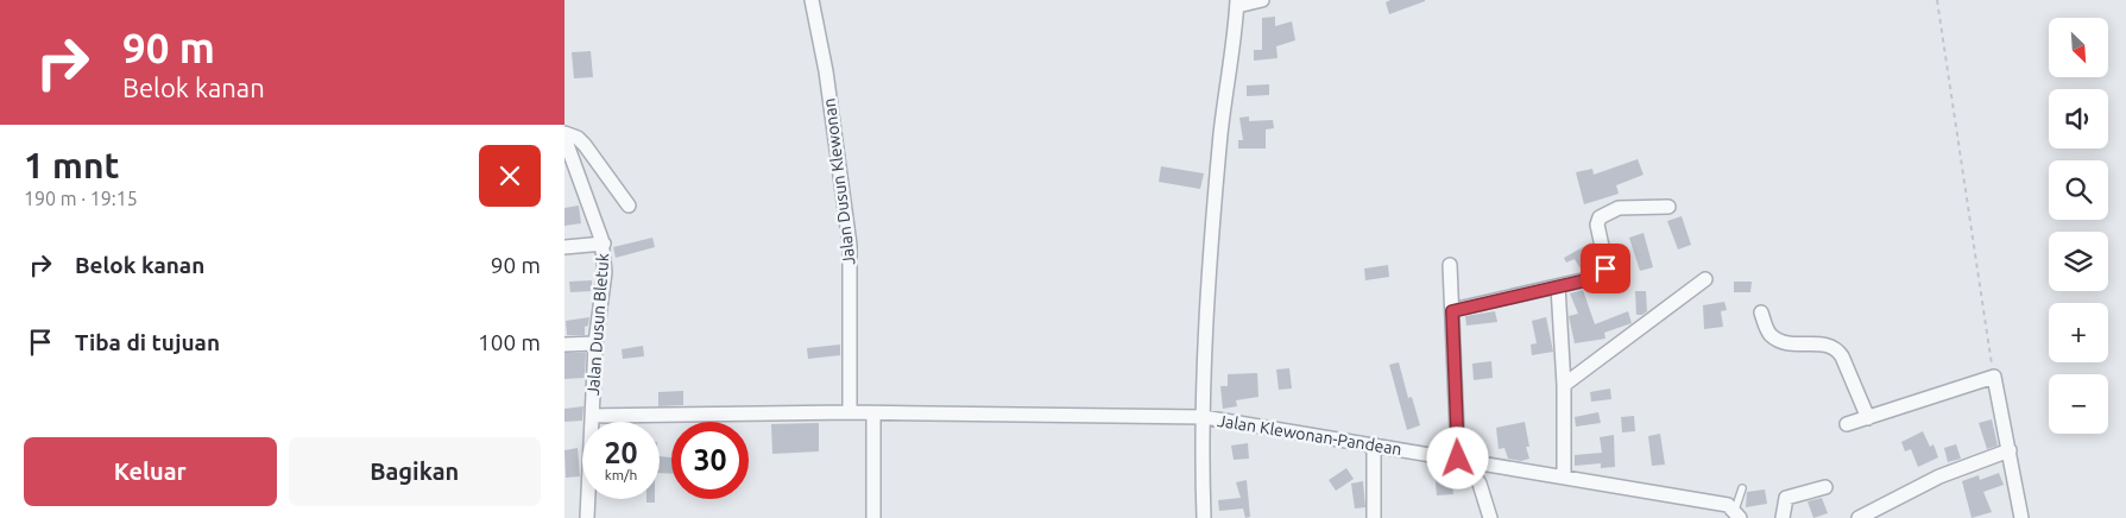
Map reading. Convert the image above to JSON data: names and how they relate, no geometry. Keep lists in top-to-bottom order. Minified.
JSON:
{"streets":{"street":["Jalan Dusun Klewonan","Jalan Dusun Bletuk","Jalan Klewonan-Pandean"]},"north":"bottom right","page":{"turn":["90 m","Belok kanan"],"map_buttons":["+","−"],"heading":["1 mnt","190 m · 19:15"],"list":[{"name":"Belok kanan","value":"90 m"},{"name":"Tiba di tujuan","value":"100 m"}],"speed":"20 km/h","limit":"30","buttons":["Keluar","Bagikan"]}}
